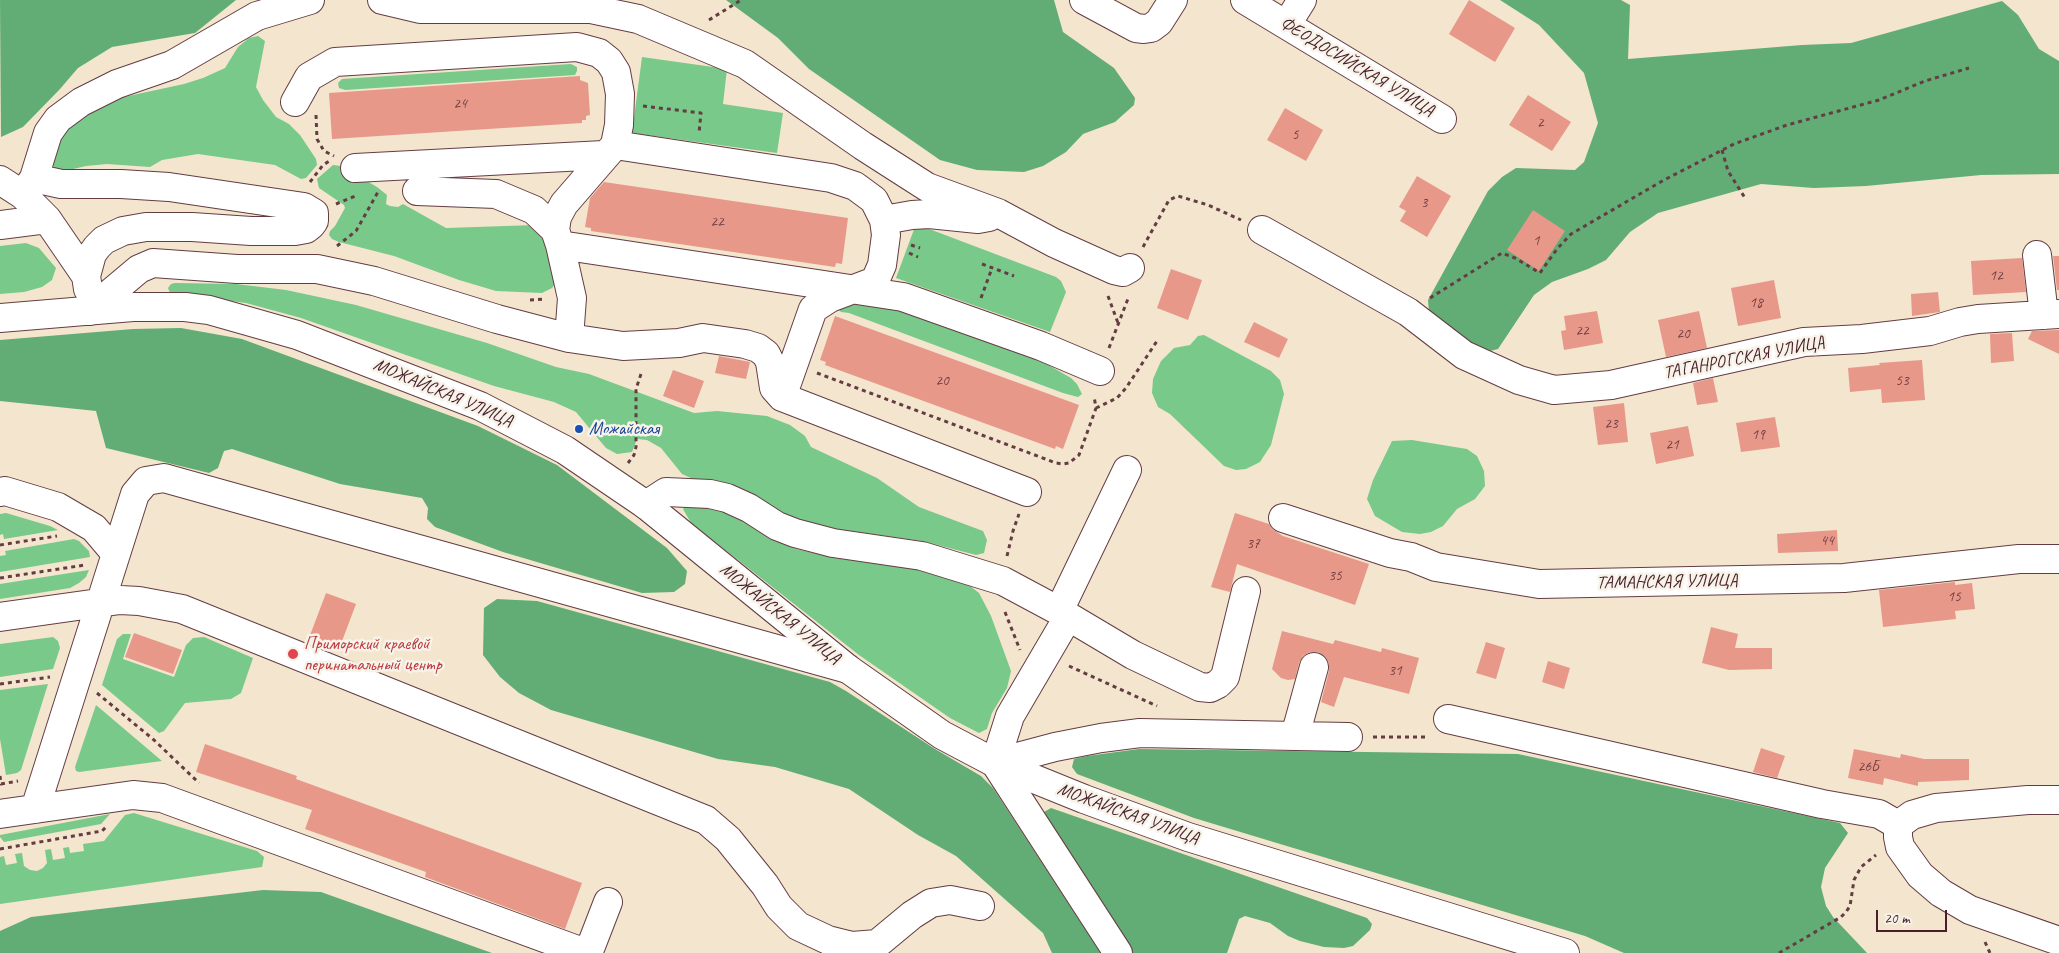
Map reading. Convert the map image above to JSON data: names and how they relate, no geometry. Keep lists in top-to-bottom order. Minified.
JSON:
{"streets":{"main road":["ФЕОДОСИЙСКАЯ УЛИЦА","ТАГАНРОГСКАЯ УЛИЦА","МОЖАЙСКАЯ УЛИЦА","ТАМАНСКАЯ УЛИЦА"]},"places":["Можайская","Приморский краевой перинатальный центр"],"house_numbers":["24","2","5","3","22","1","12","18","22","20","20","53","23","19","21","44","37","35","15","31","26Б"],"scale_bar":"20 m"}
